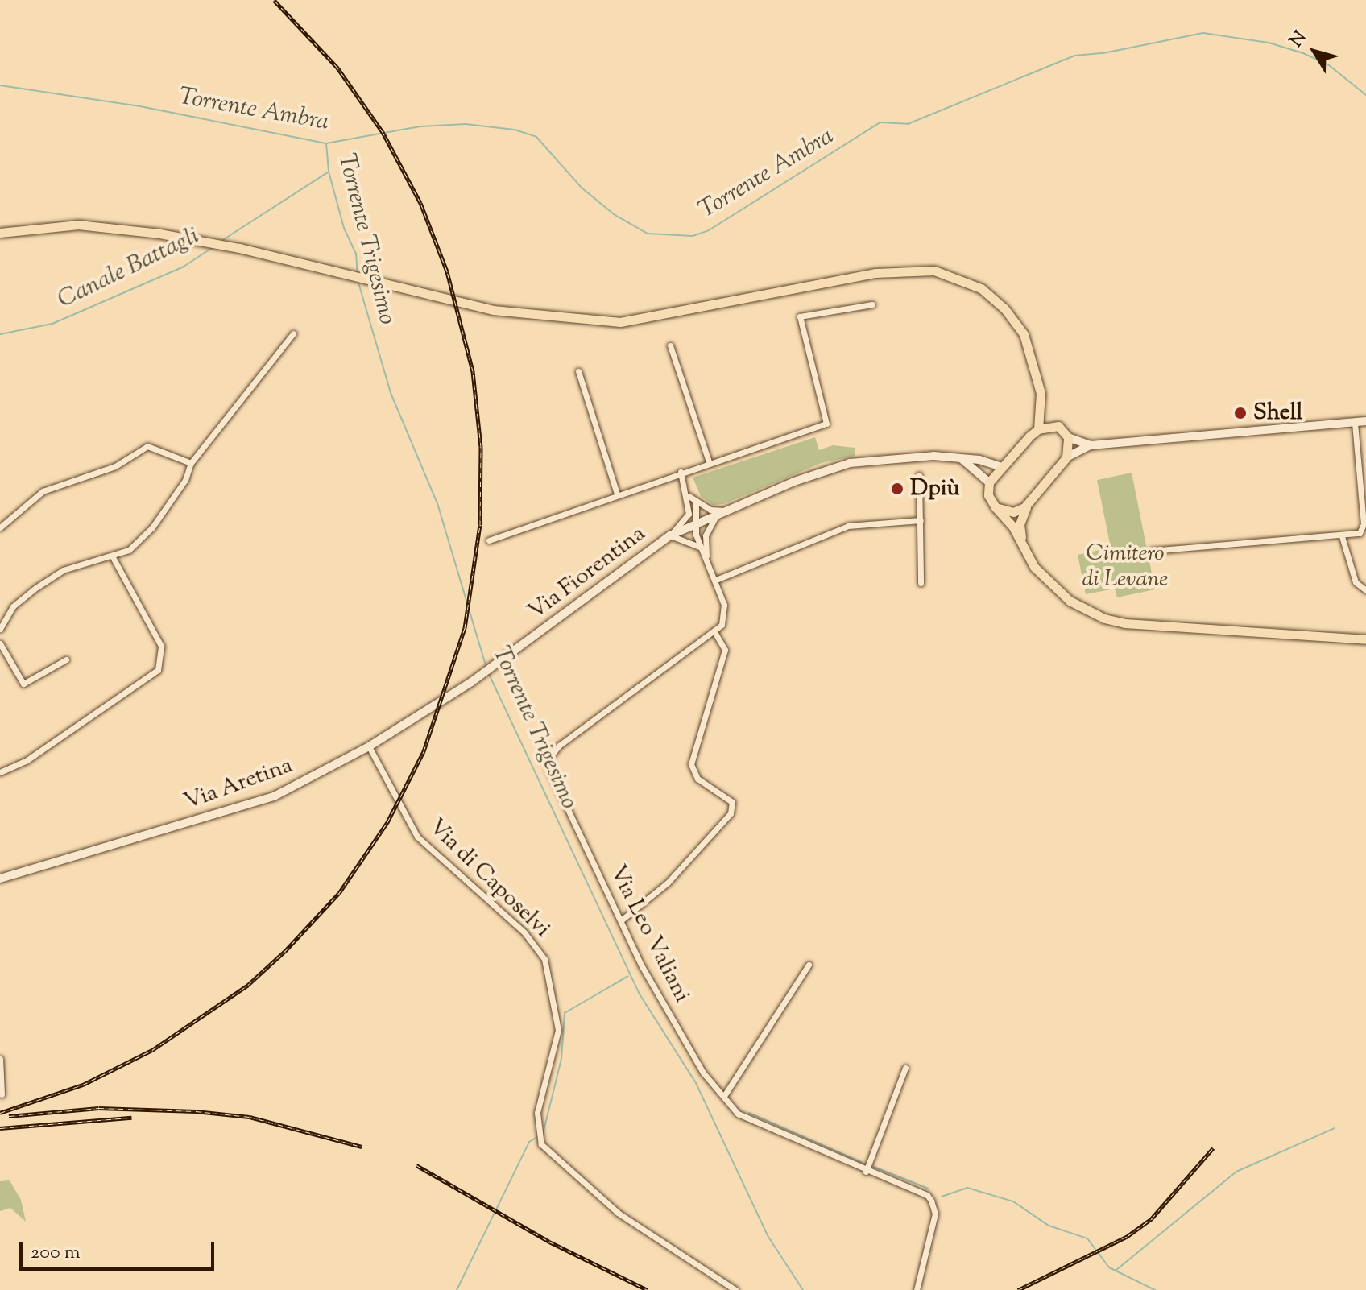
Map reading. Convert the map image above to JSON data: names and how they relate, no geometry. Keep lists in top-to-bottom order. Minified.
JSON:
{"streets":{"street":["Via Fiorentina","Via Aretina","Via di Caposelvi","Via Leo Valiani"]},"crossings":[["Via Fiorentina","Via Aretina"],["Via Aretina","Via di Caposelvi"]],"water":["Torrente Ambra","Torrente Trigesimo","Canale Battagli"],"parks":["Cimitero di Levane"],"places":["Shell","Dpiù"],"scale_bar":"200 m","north":"top left"}
